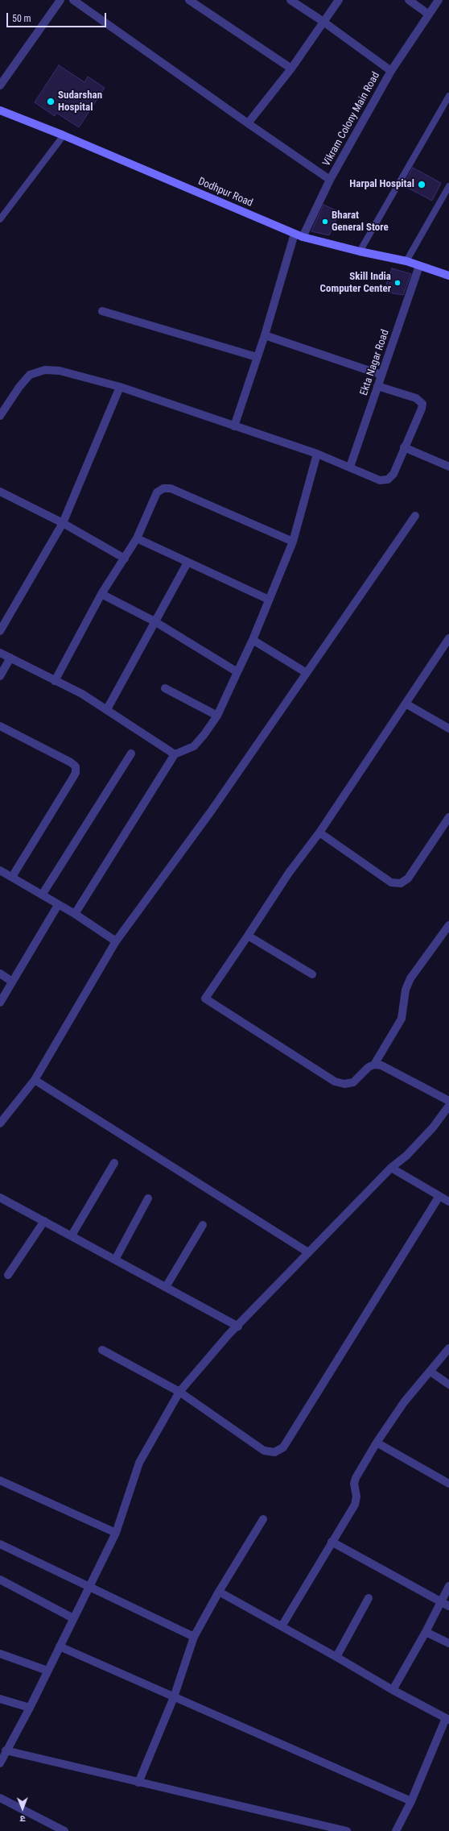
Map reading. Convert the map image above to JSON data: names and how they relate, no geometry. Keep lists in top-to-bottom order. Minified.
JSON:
{"streets":{"street":["Vikram Colony Main Road","Dodhpur Road","Ekta Nagar Road"]},"crossings":[["Vikram Colony Main Road","Dodhpur Road"],["Dodhpur Road","Ekta Nagar Road"]],"places":["Sudarshan Hospital","Harpal Hospital","Bharat General Store","Skill India Computer Center"],"scale_bar":"50 m","north":"bottom"}
